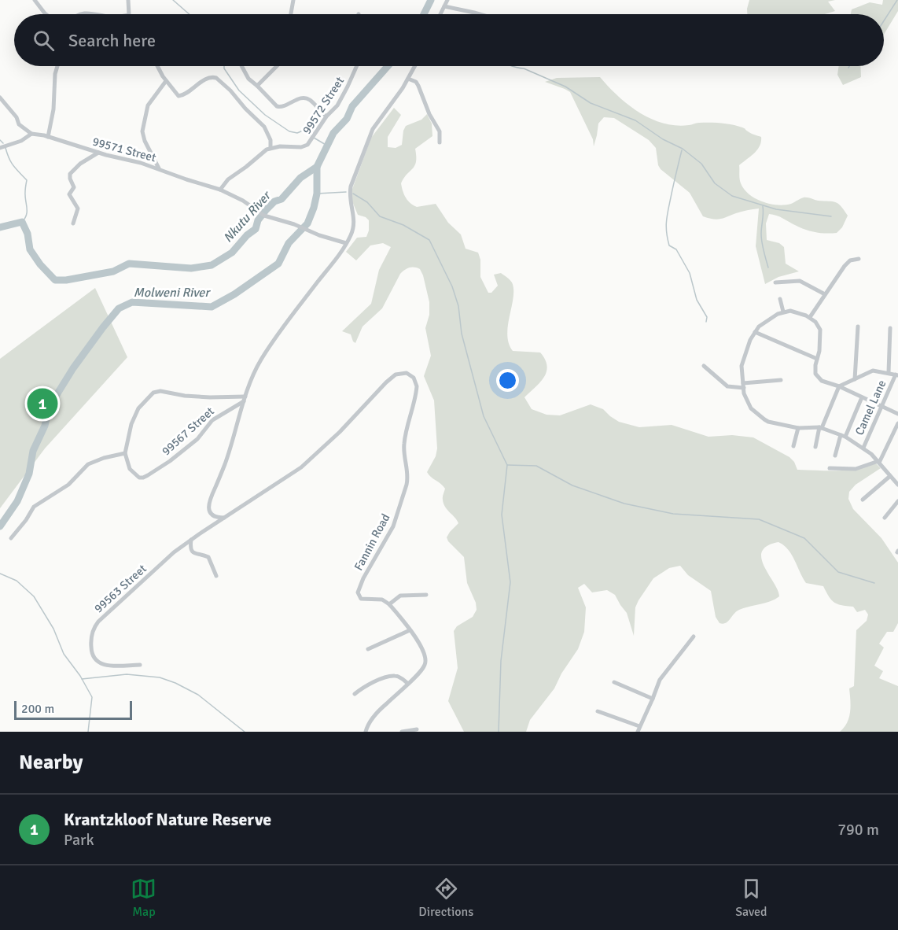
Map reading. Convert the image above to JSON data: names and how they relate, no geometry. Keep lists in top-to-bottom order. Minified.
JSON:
{"streets":{"street":["99572 Street","99571 Street","Camel Lane","99567 Street","Fannin Road","99563 Street"]},"crossings":[["Fannin Road","99563 Street"]],"water":["Nkutu River","Molweni River"],"scale_bar":"200 m","page":{"search":"Search here","pins":"1","scale":"200 m","heading":"Nearby","list":[{"mark":"1","name":"Krantzkloof Nature Reserve","note":"Park","value":"790 m"}],"nav":["Map","Directions","Saved"]}}
